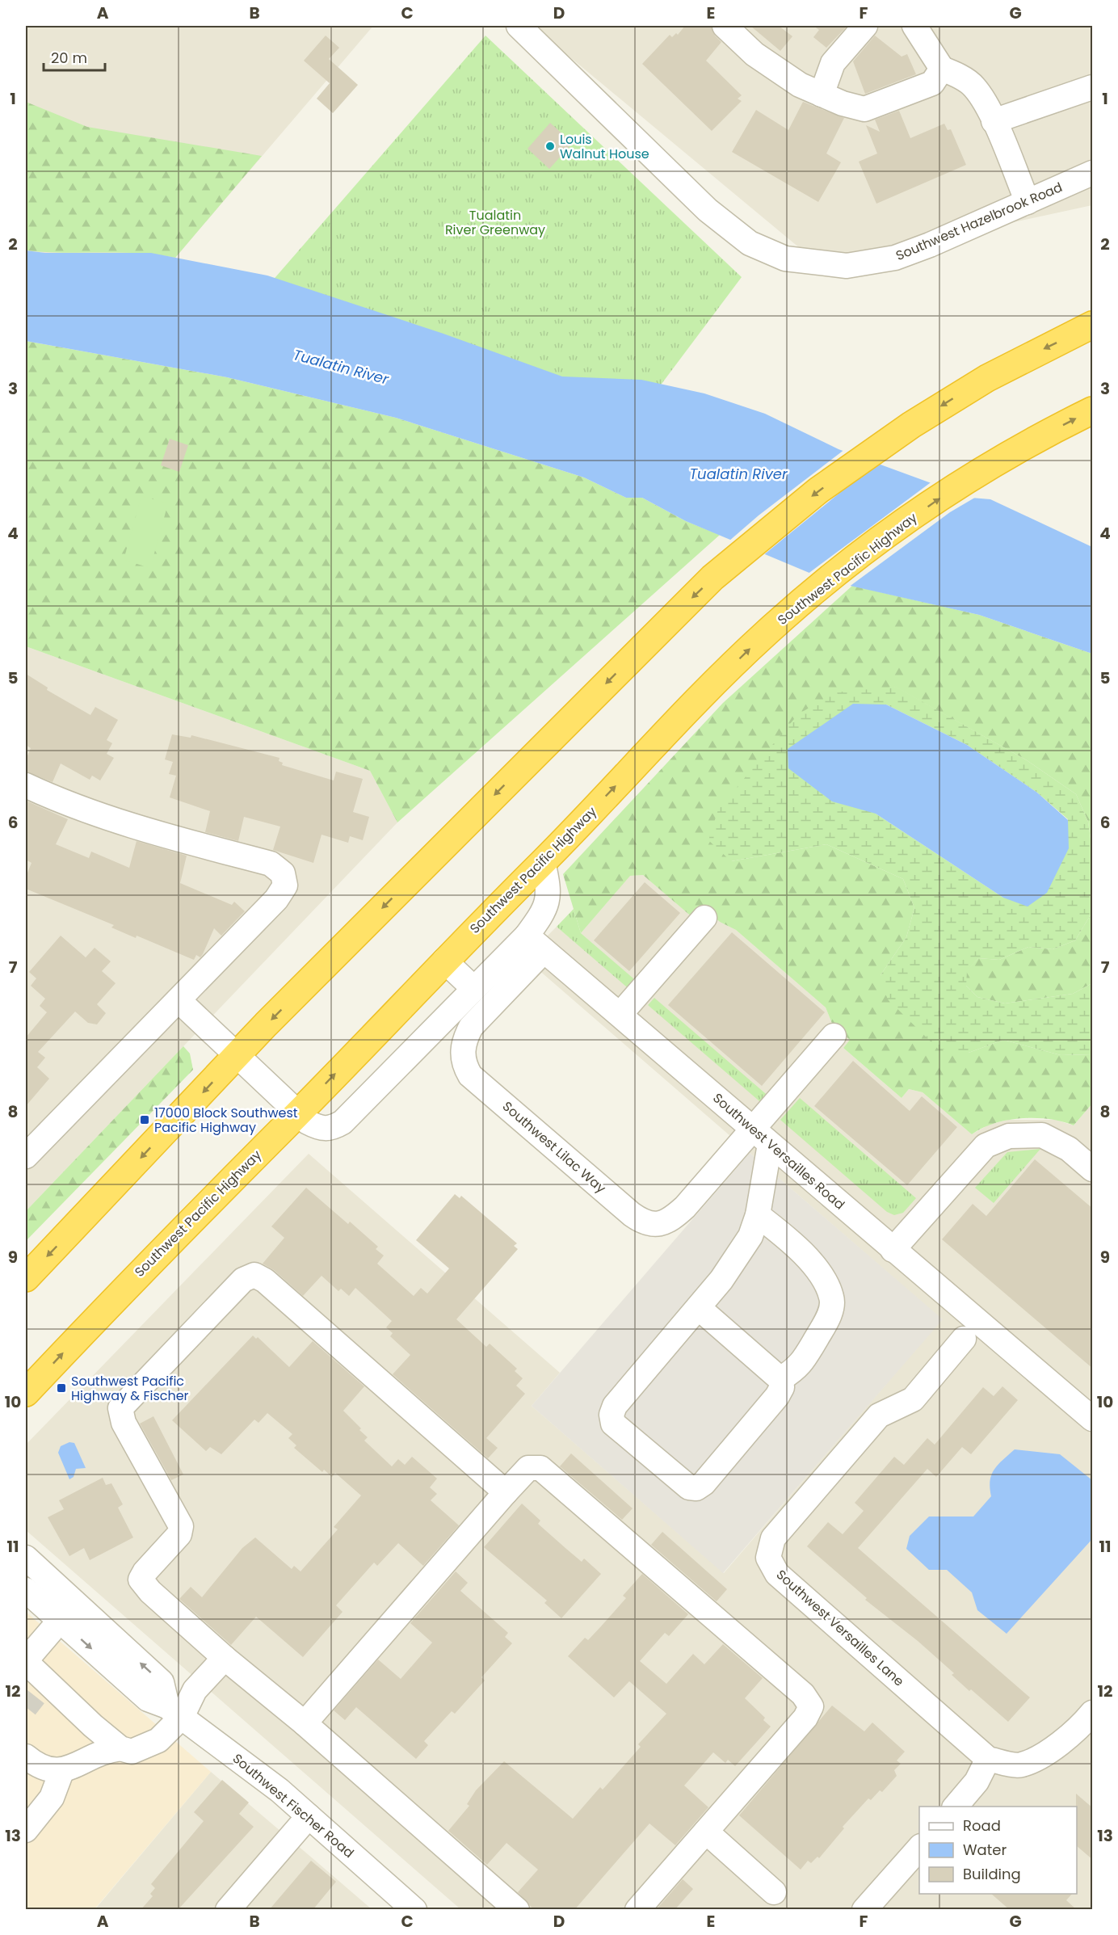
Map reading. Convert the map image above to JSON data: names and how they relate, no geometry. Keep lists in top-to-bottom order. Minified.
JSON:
{"streets":{"highway":["Southwest Pacific Highway"],"street":["Southwest Hazelbrook Road","Southwest Lilac Way","Southwest Versailles Road","Southwest Versailles Lane","Southwest Fischer Road"]},"crossings":[["Southwest Lilac Way","Southwest Versailles Road"]],"water":["Tualatin River"],"parks":["Tualatin River Greenway"],"places":{"other":["Louis Walnut House"],"transit":["17000 Block Southwest Pacific Highway","Southwest Pacific Highway & Fischer"]},"legend":["Road","Water","Building"],"scale_bar":"20 m","grid":{"columns":["A","B","C","D","E","F","G"],"rows":["1","2","3","4","5","6","7","8","9","10","11","12","13"]}}
